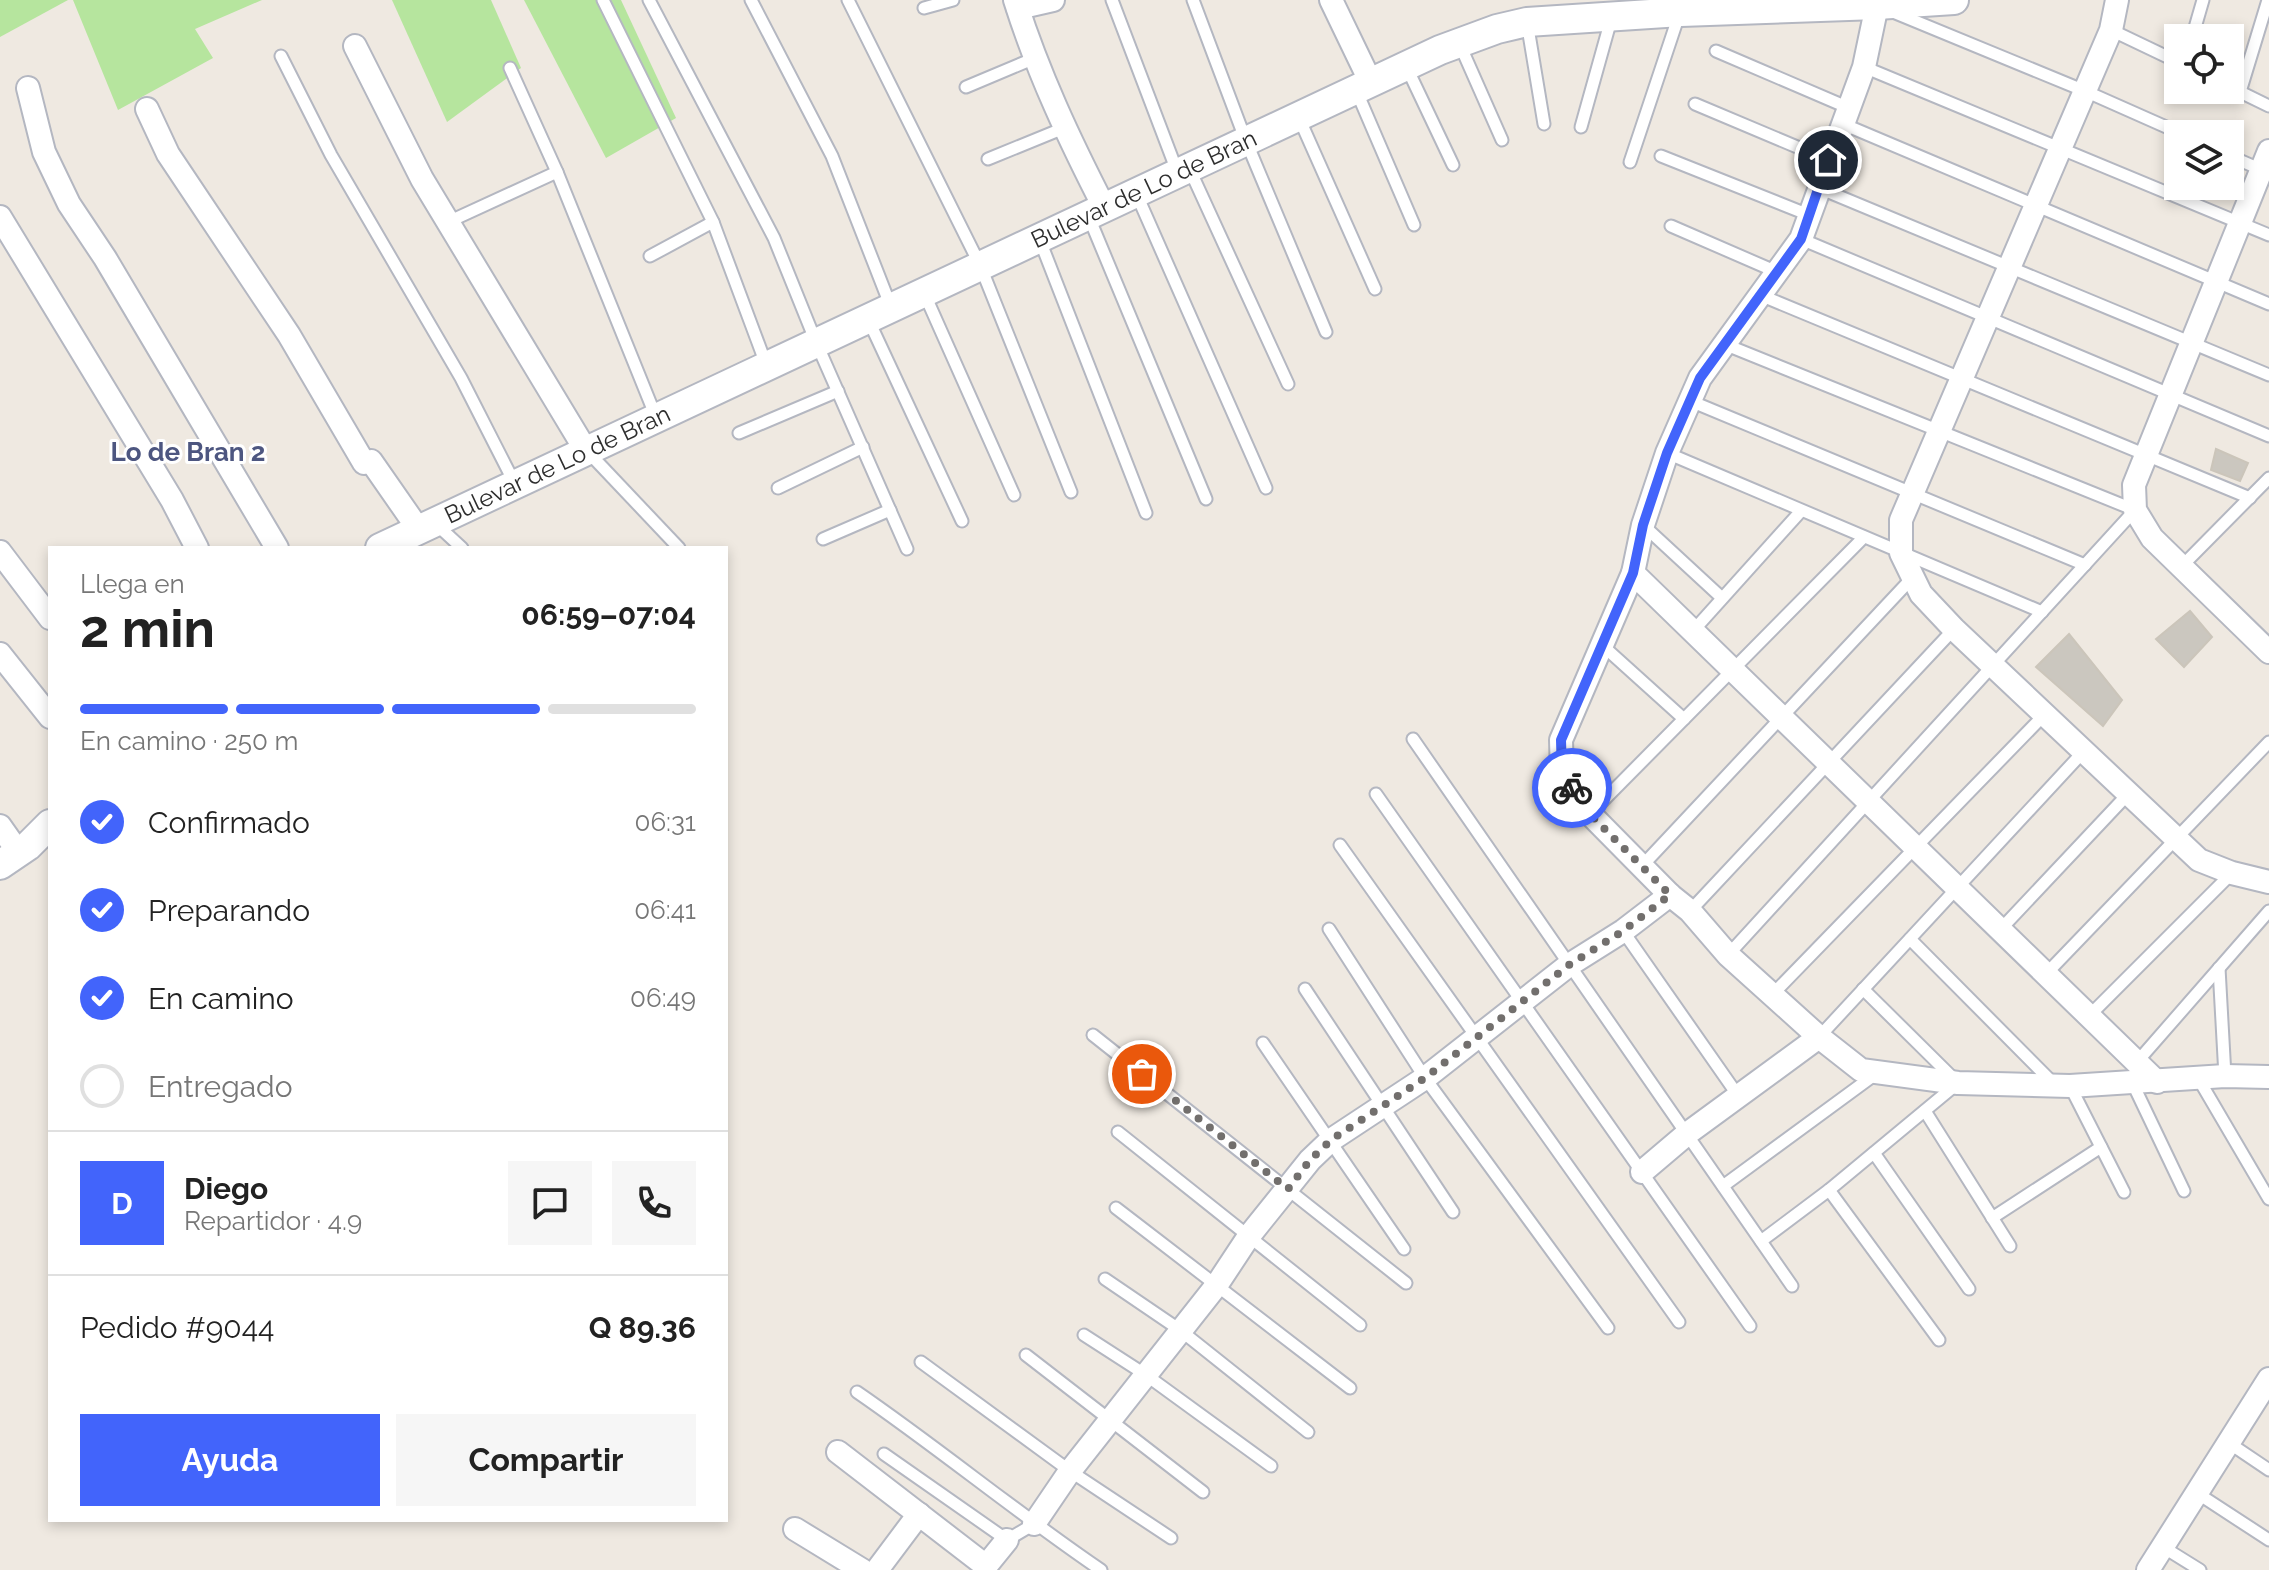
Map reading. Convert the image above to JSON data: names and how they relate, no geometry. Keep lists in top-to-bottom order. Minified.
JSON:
{"streets":{"street":["Bulevar de Lo de Bran"]},"districts":["Lo de Bran 2"],"page":{"heading":["2 min","Llega en","06:59–07:04"],"panel":["Diego","Repartidor · 4.9","Pedido #9044","Q 89.36"],"bar":"En camino · 250 m","list":[["Confirmado","06:31"],["Preparando","06:41"],["En camino","06:49"],"Entregado"],"round":"D","buttons":["Ayuda","Compartir"]}}
